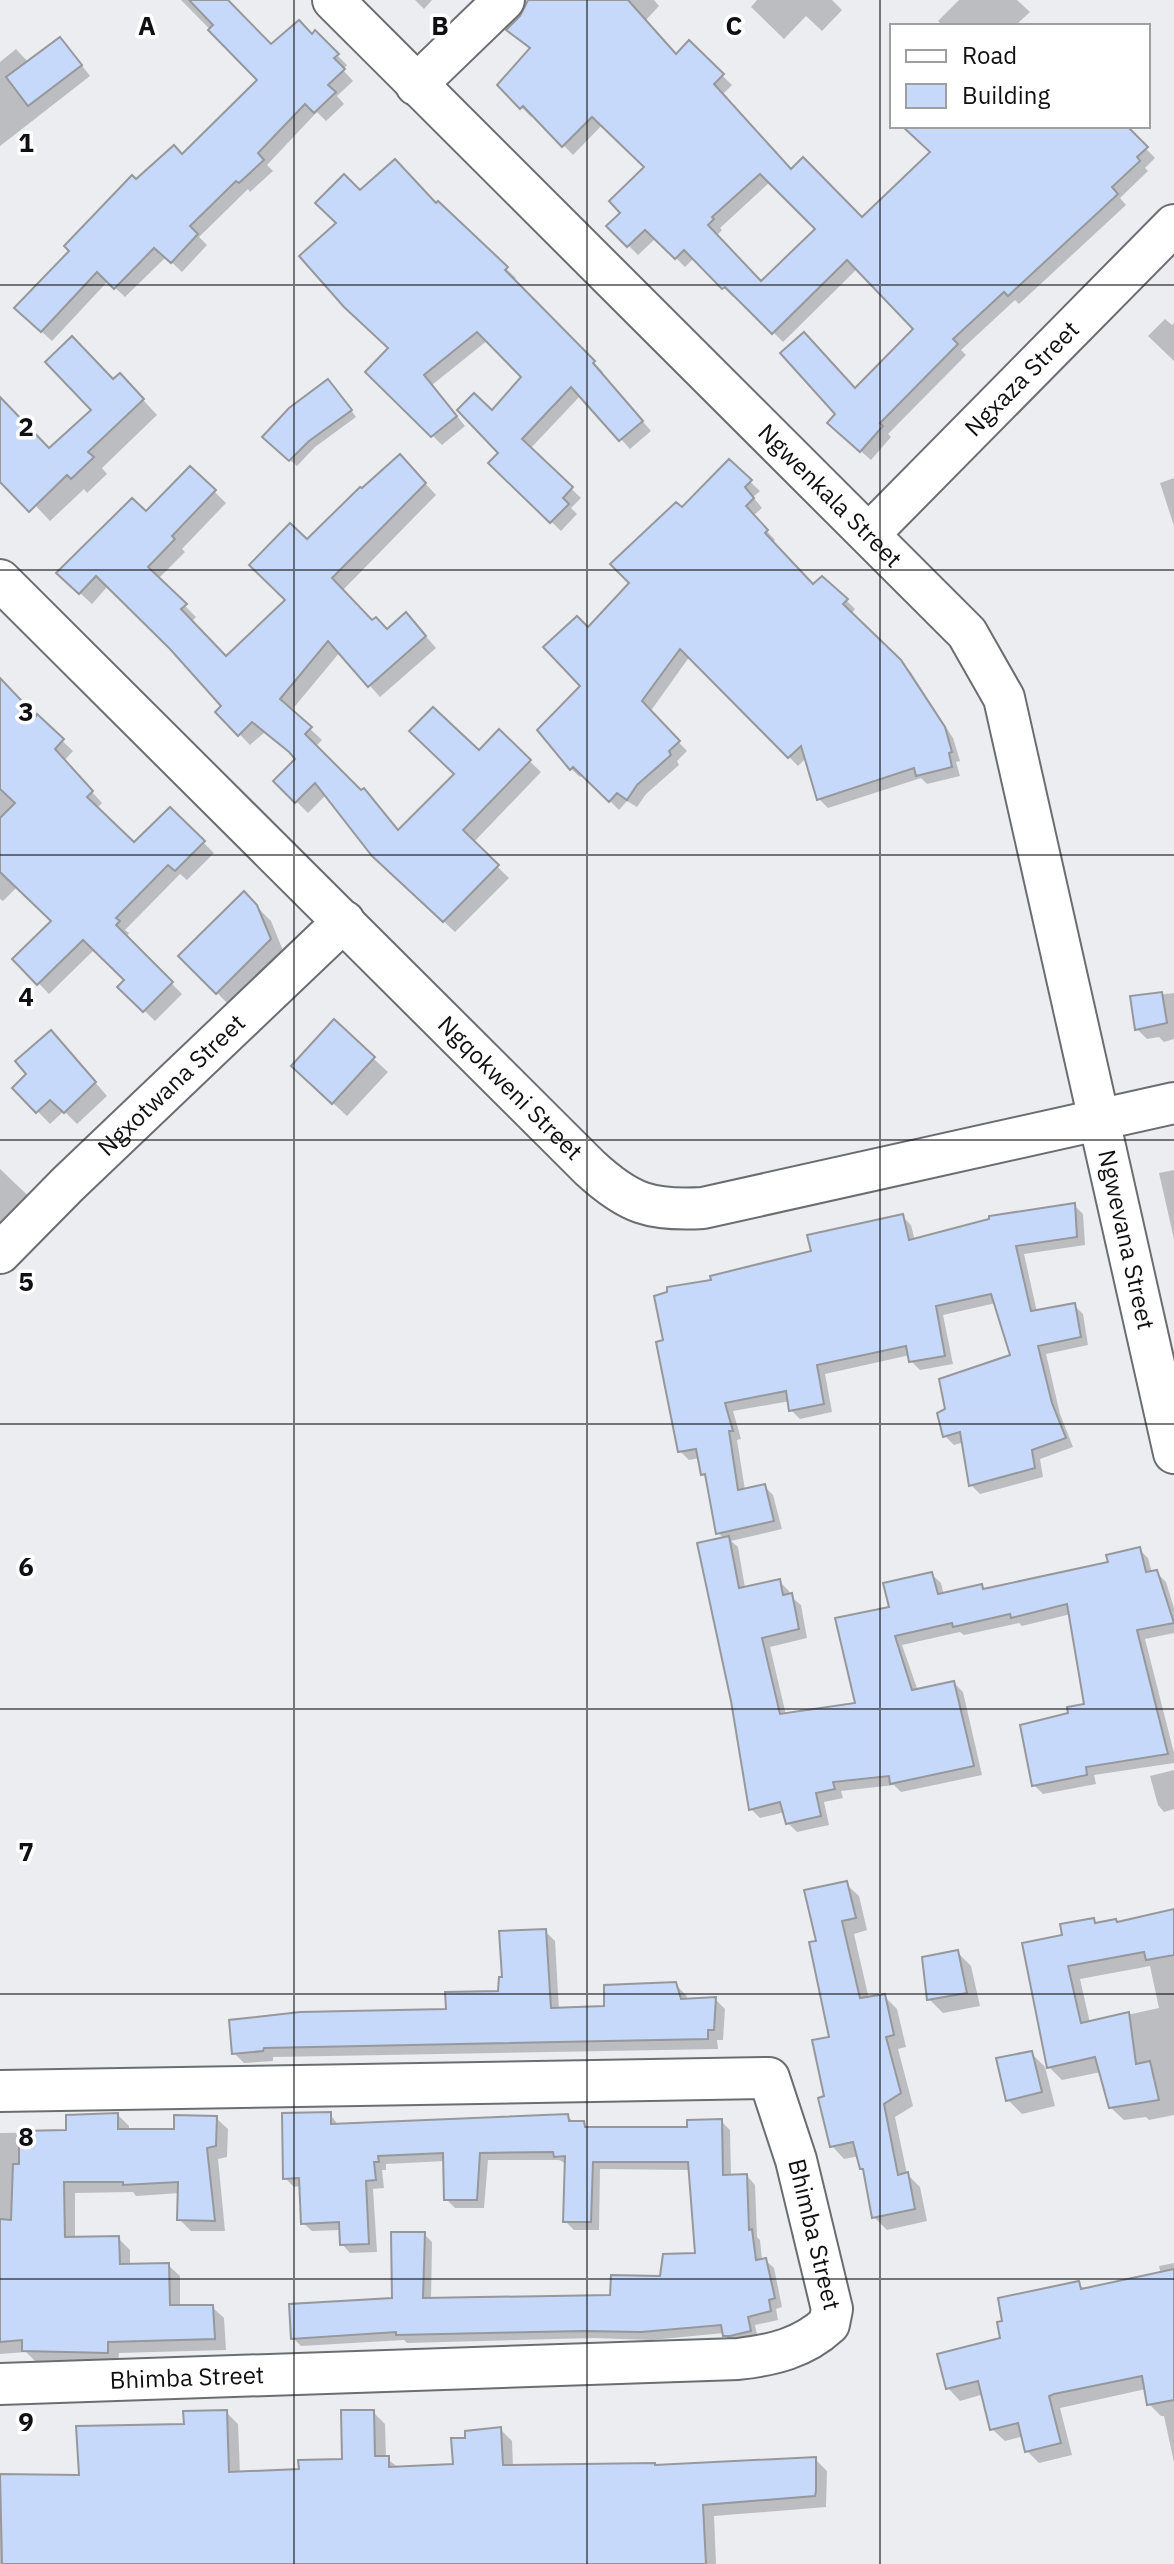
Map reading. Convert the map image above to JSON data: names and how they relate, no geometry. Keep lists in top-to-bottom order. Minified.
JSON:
{"streets":{"street":["Ngxaza Street","Ngwenkala Street","Ngxotwana Street","Ngqokweni Street","Ngwevana Street","Bhimba Street"]},"crossings":[["Ngxaza Street","Ngwenkala Street"],["Ngwenkala Street","Ngqokweni Street"],["Ngwenkala Street","Ngwevana Street"],["Ngxotwana Street","Ngqokweni Street"],["Ngqokweni Street","Ngwevana Street"]],"legend":["Road","Building"],"grid":{"columns":["A","B","C"],"rows":["1","2","3","4","5","6","7","8","9"]}}
